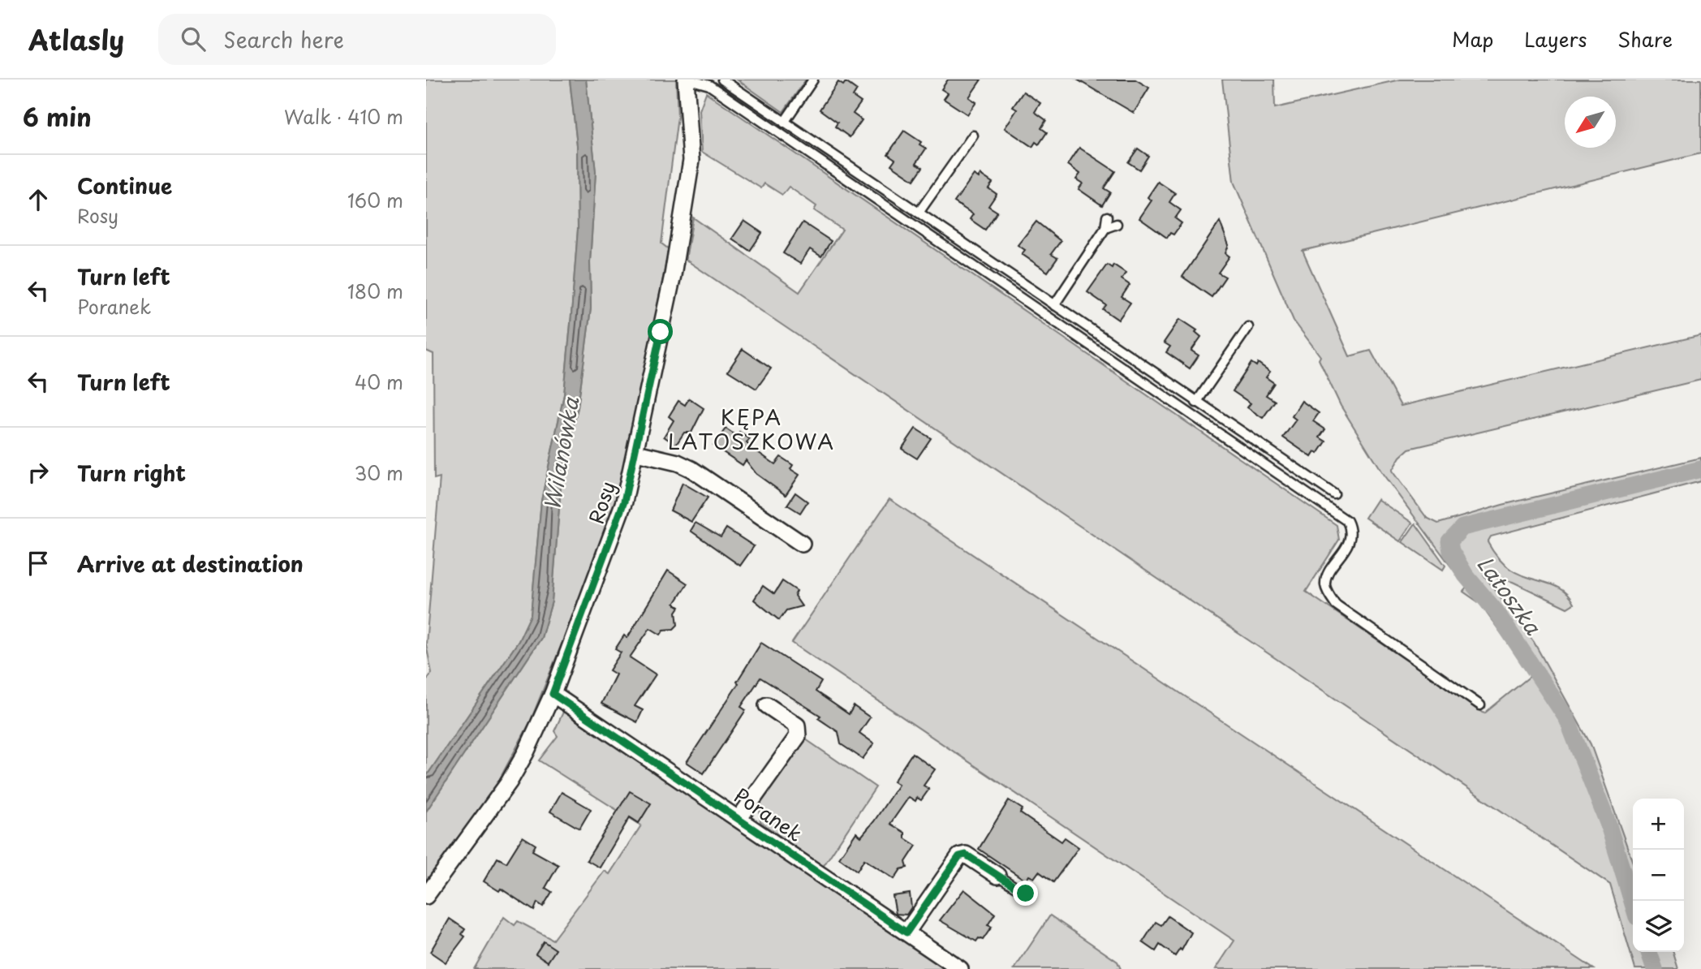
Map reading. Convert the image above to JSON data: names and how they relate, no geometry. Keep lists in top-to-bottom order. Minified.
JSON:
{"streets":{"street":["Rosy","Poranek"]},"crossings":[["Rosy","Poranek"]],"districts":["KĘPA LATOSZKOWA"],"water":["Wilanówka","Latoszka"],"north":"bottom left","page":{"header":"Atlasly","search":"Search here","nav":["Map","Layers","Share"],"heading":["6 min","Walk · 410 m"],"list":[["Continue","Rosy","160 m"],["Turn left","Poranek","180 m"],["Turn left","40 m"],["Turn right","30 m"],"Arrive at destination"],"map_buttons":["+","−"]}}
